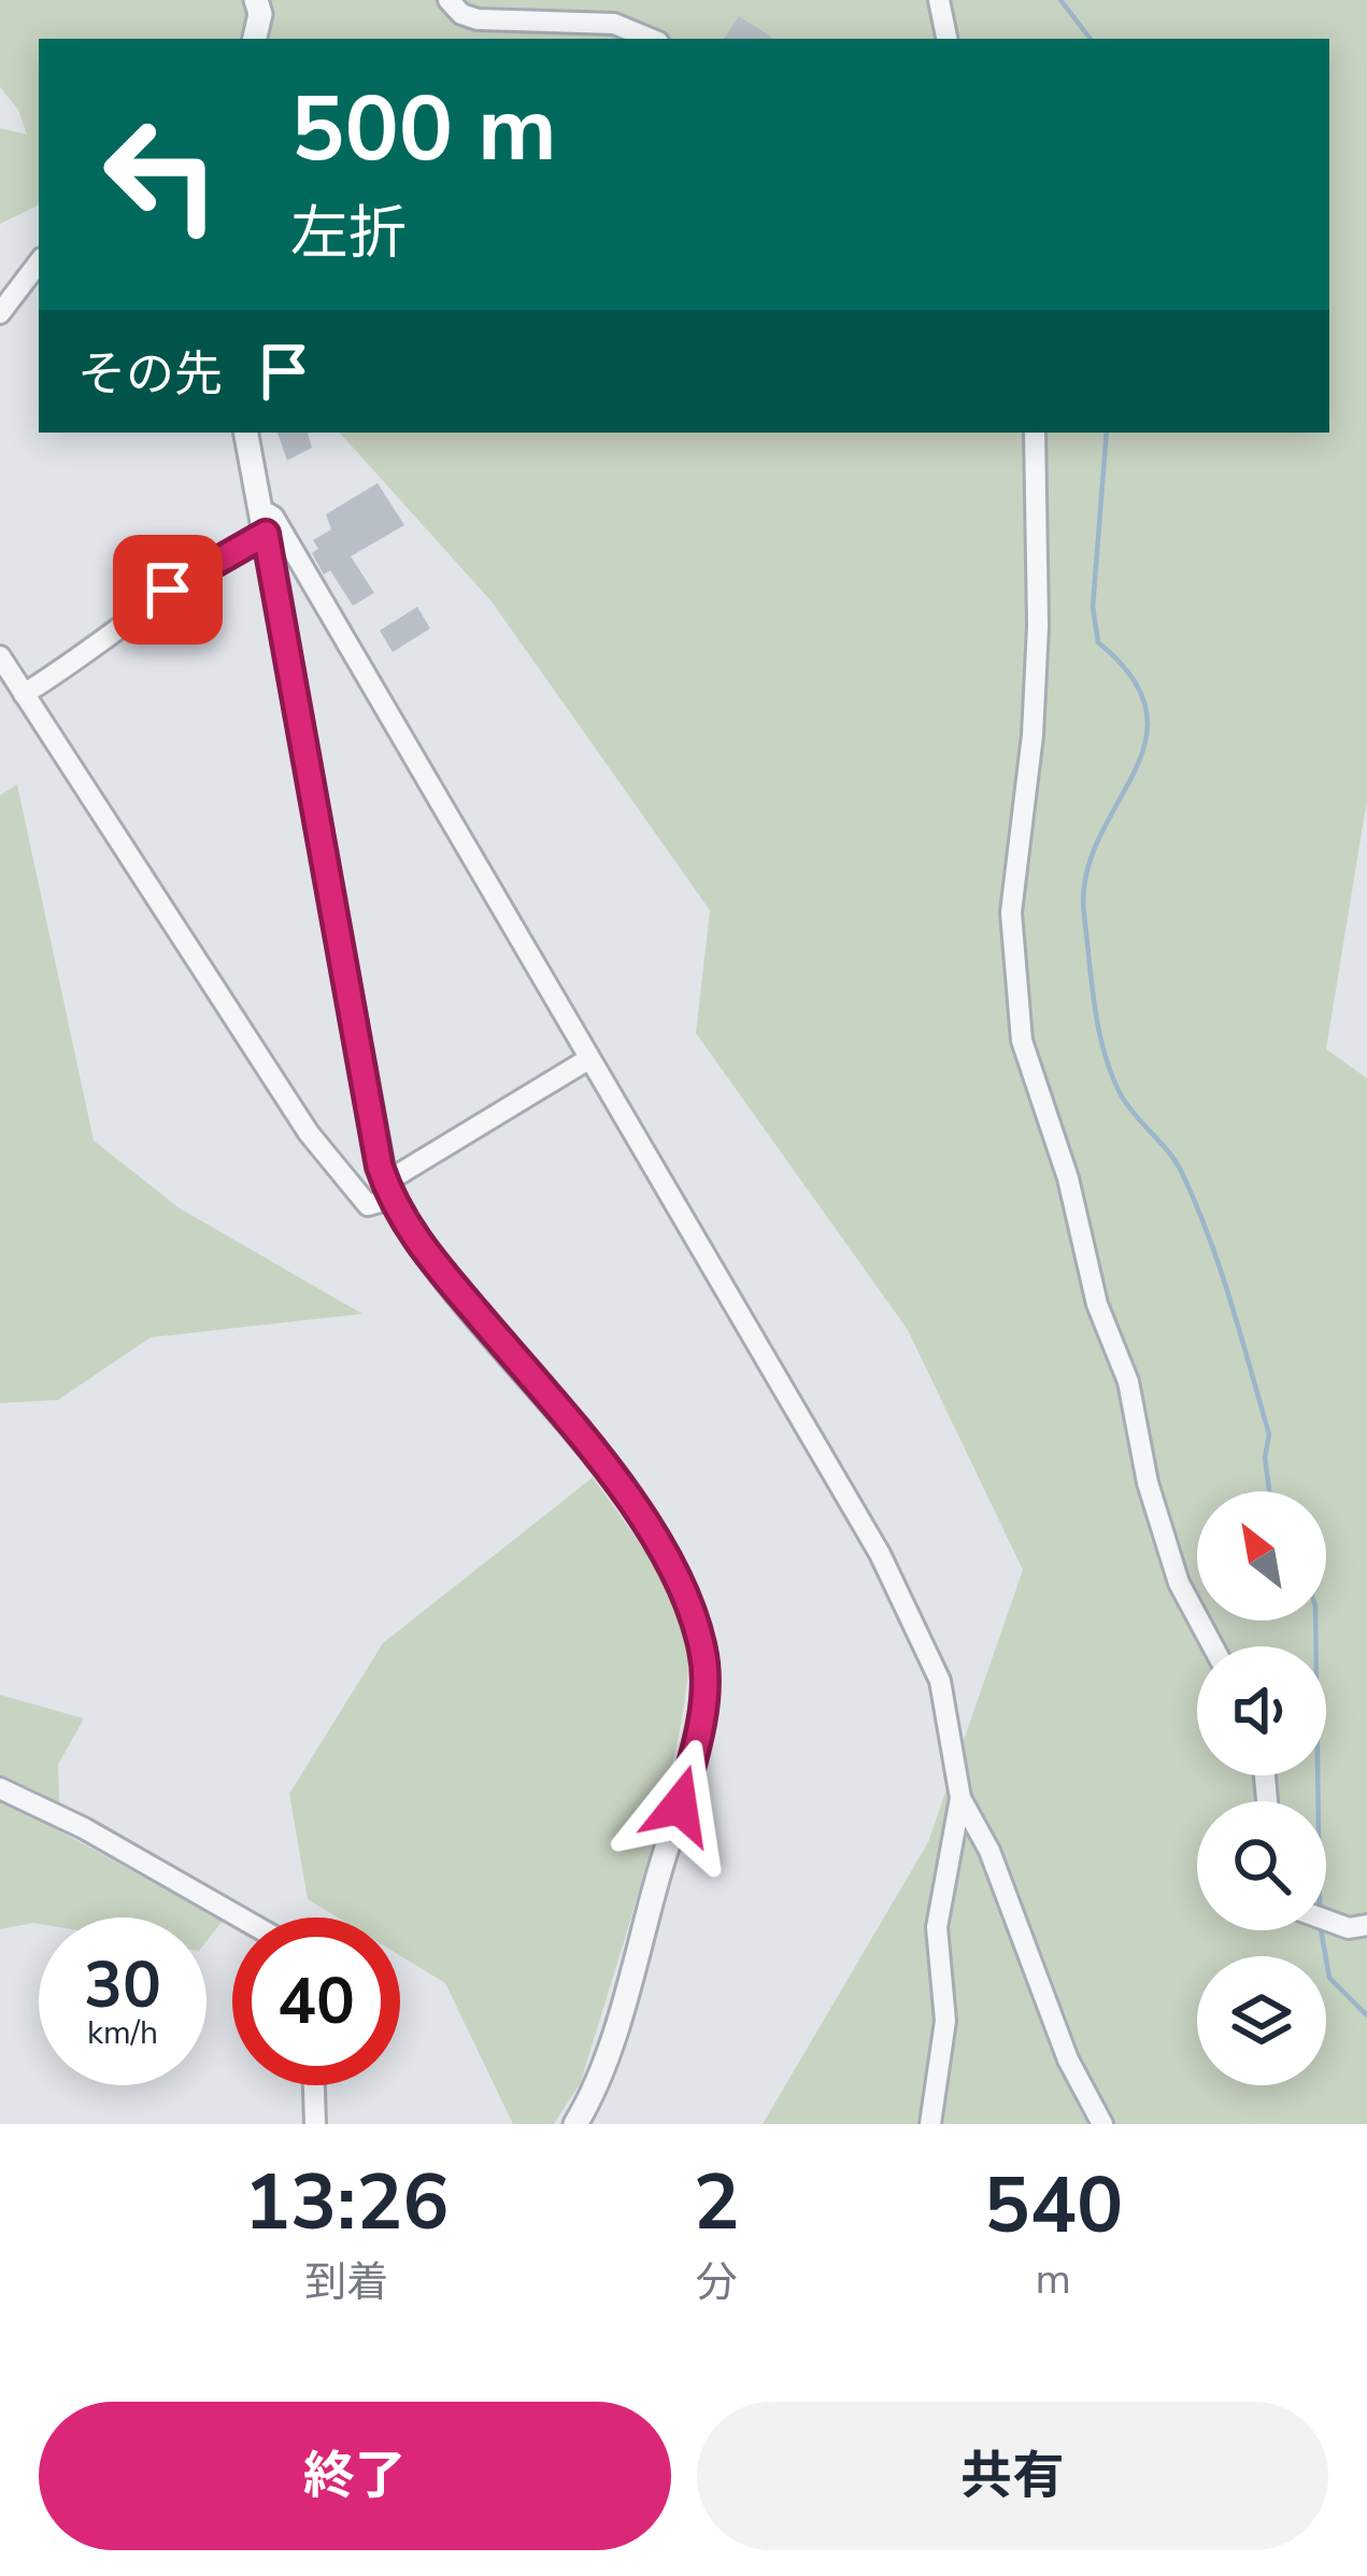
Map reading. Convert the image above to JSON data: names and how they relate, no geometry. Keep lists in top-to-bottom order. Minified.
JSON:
{"north":"top left","page":{"turn":["500 m","左折"],"then":"その先","speed":"30 km/h","limit":"40","eta":["13:26","到着","2","分","540","m"],"buttons":["終了","共有"]}}
